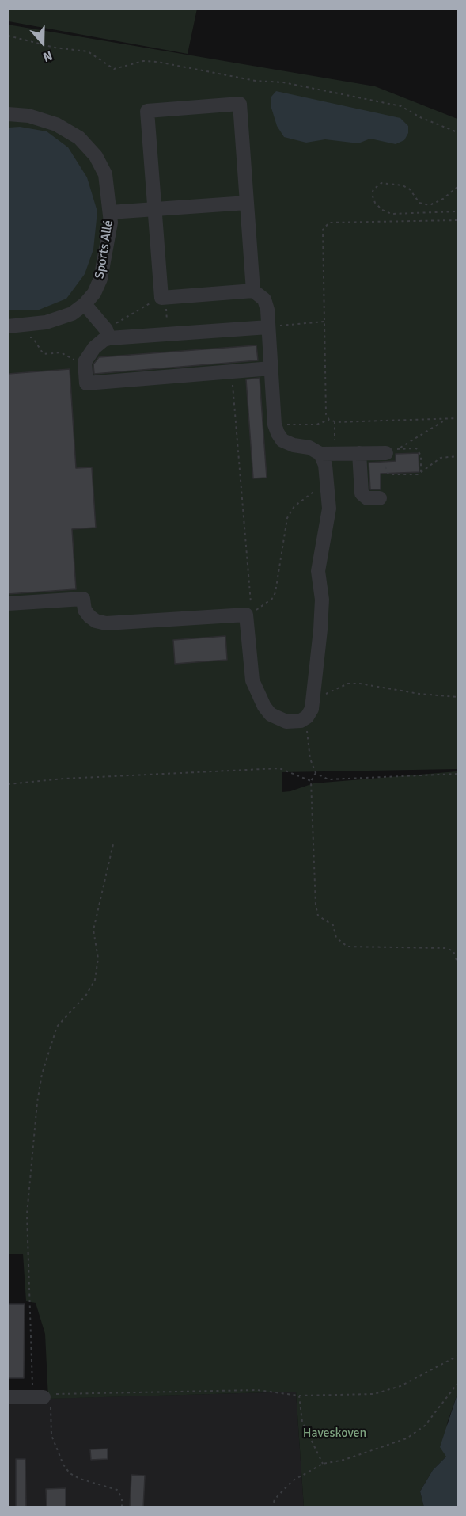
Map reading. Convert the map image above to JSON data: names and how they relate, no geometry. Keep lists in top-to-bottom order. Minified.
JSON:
{"streets":{"street":["Sports Allé"]},"parks":["Haveskoven"],"north":"bottom"}
